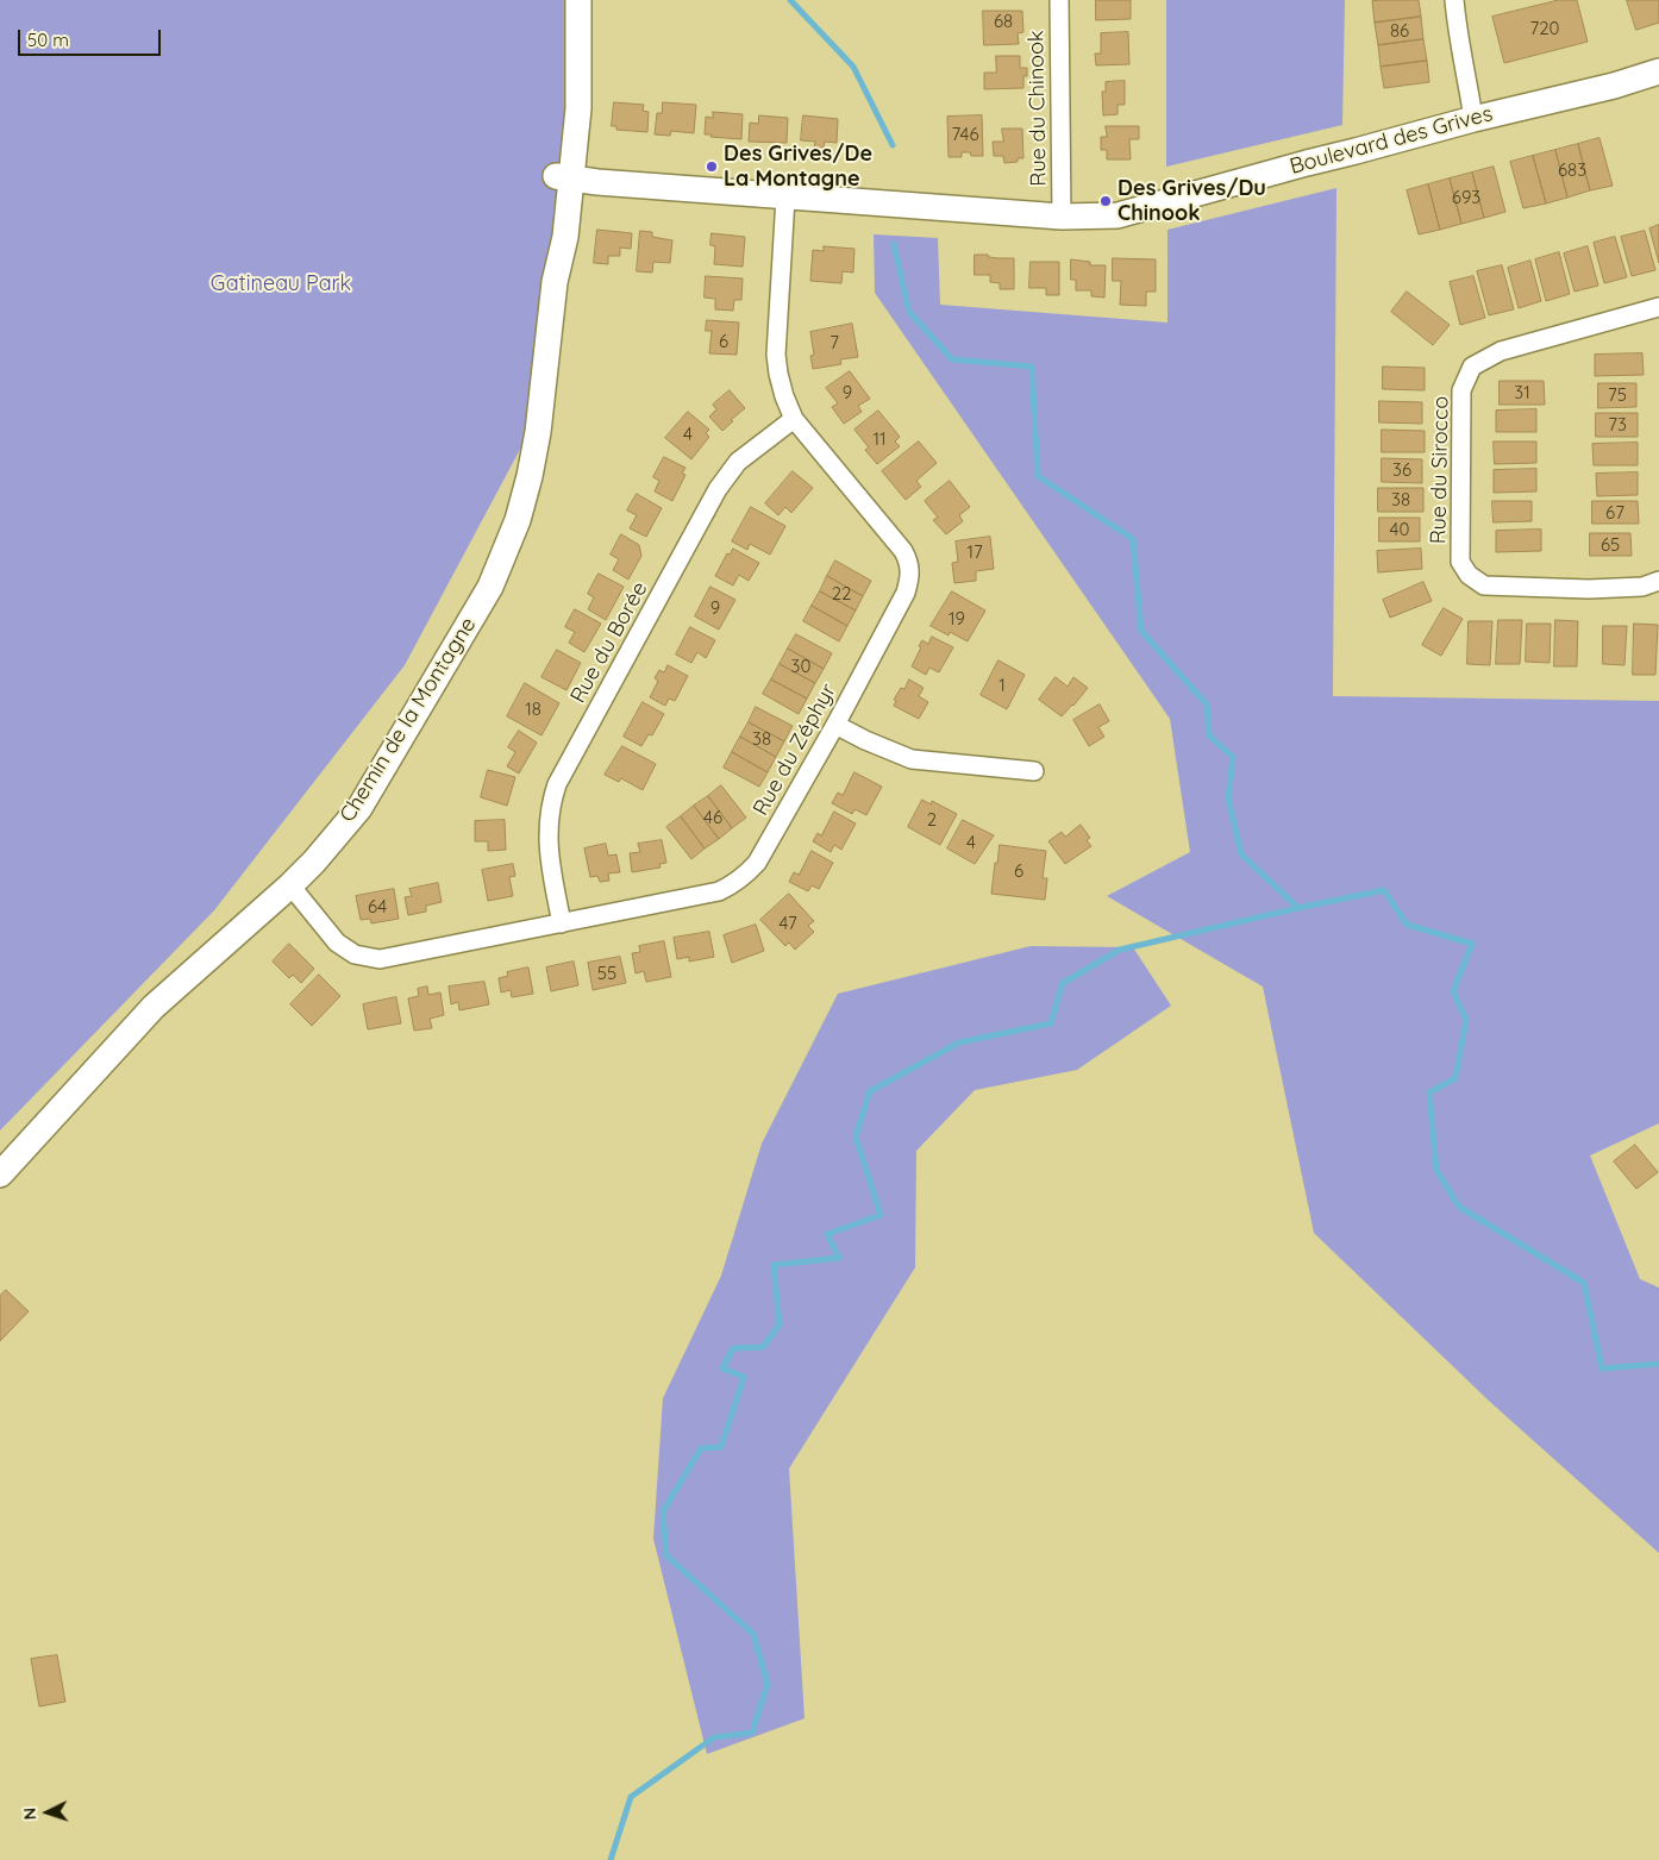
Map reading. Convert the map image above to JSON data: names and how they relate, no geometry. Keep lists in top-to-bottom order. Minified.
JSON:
{"streets":{"street":["Rue du Chinook","Boulevard des Grives","Rue du Sirocco","Rue du Borée","Chemin de la Montagne","Rue du Zéphyr"]},"crossings":[["Rue du Chinook","Boulevard des Grives"],["Boulevard des Grives","Chemin de la Montagne"],["Boulevard des Grives","Rue du Zéphyr"],["Rue du Borée","Rue du Zéphyr"],["Chemin de la Montagne","Rue du Zéphyr"]],"parks":["Gatineau Park"],"places":["Des Grives/De La Montagne","Des Grives/Du Chinook"],"house_numbers":["68","720","86","746","683","693","6","7","9","31","75","73","4","11","36","38","67","40","65","17","22","9","19","30","1","18","38","46","2","4","6","64","47","55"],"scale_bar":"50 m","north":"left"}
